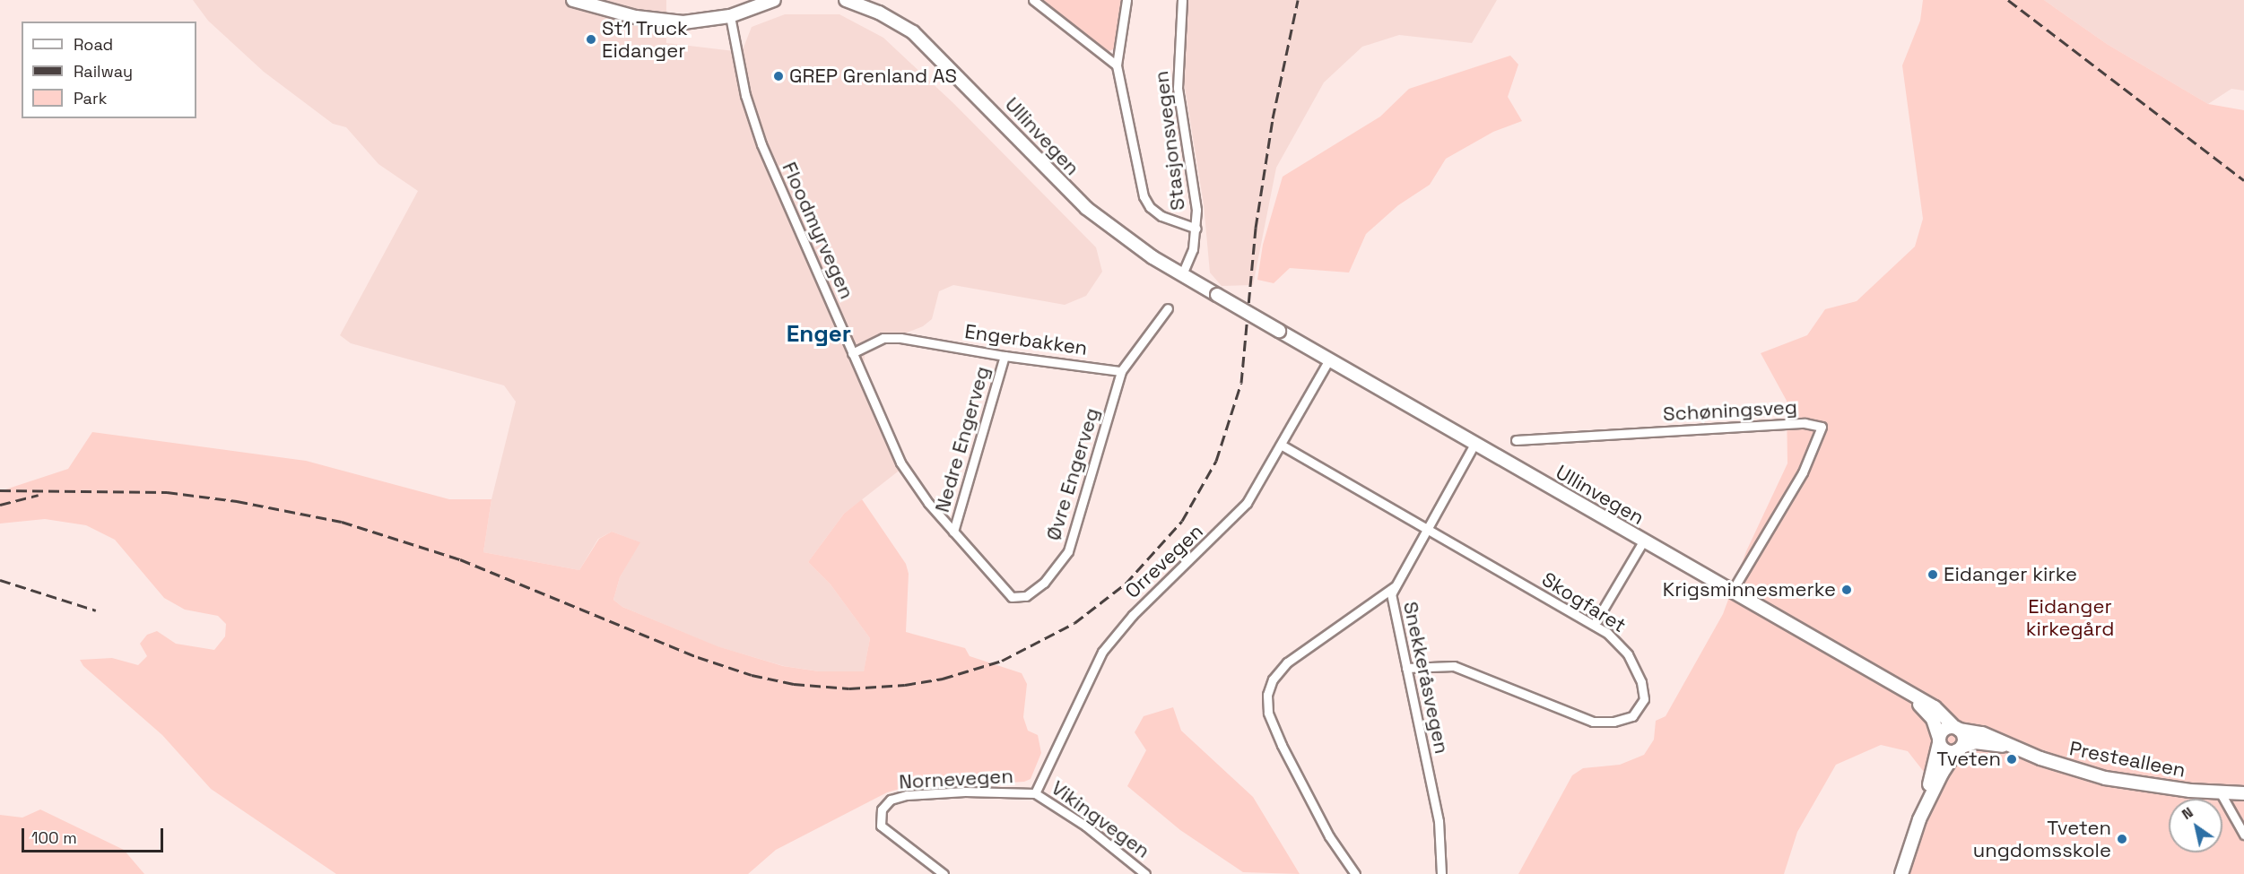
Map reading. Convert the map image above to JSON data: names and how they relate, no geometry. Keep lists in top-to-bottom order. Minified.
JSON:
{"streets":{"main road":["Ullinvegen","Prestealleen"],"street":["Stasjonsvegen","Floodmyrvegen","Engerbakken","Schøningsveg","Nedre Engerveg","Øvre Engerveg","Orrevegen","Skogfaret","Snekkeråsvegen","Nornevegen","Vikingvegen"]},"crossings":[["Ullinvegen","Stasjonsvegen"],["Ullinvegen","Schøningsveg"],["Ullinvegen","Orrevegen"],["Ullinvegen","Snekkeråsvegen"],["Ullinvegen","Prestealleen"],["Floodmyrvegen","Engerbakken"],["Floodmyrvegen","Nedre Engerveg"],["Floodmyrvegen","Øvre Engerveg"],["Engerbakken","Nedre Engerveg"],["Engerbakken","Øvre Engerveg"],["Orrevegen","Skogfaret"],["Orrevegen","Nornevegen"],["Orrevegen","Vikingvegen"],["Skogfaret","Snekkeråsvegen"],["Nornevegen","Vikingvegen"]],"districts":["Enger"],"parks":["Eidanger kirkegård"],"places":["St1 Truck Eidanger","GREP Grenland AS","Eidanger kirke","Krigsminnesmerke","Tveten","Tveten ungdomsskole"],"legend":["Road","Railway","Park"],"scale_bar":"100 m","north":"top left"}
